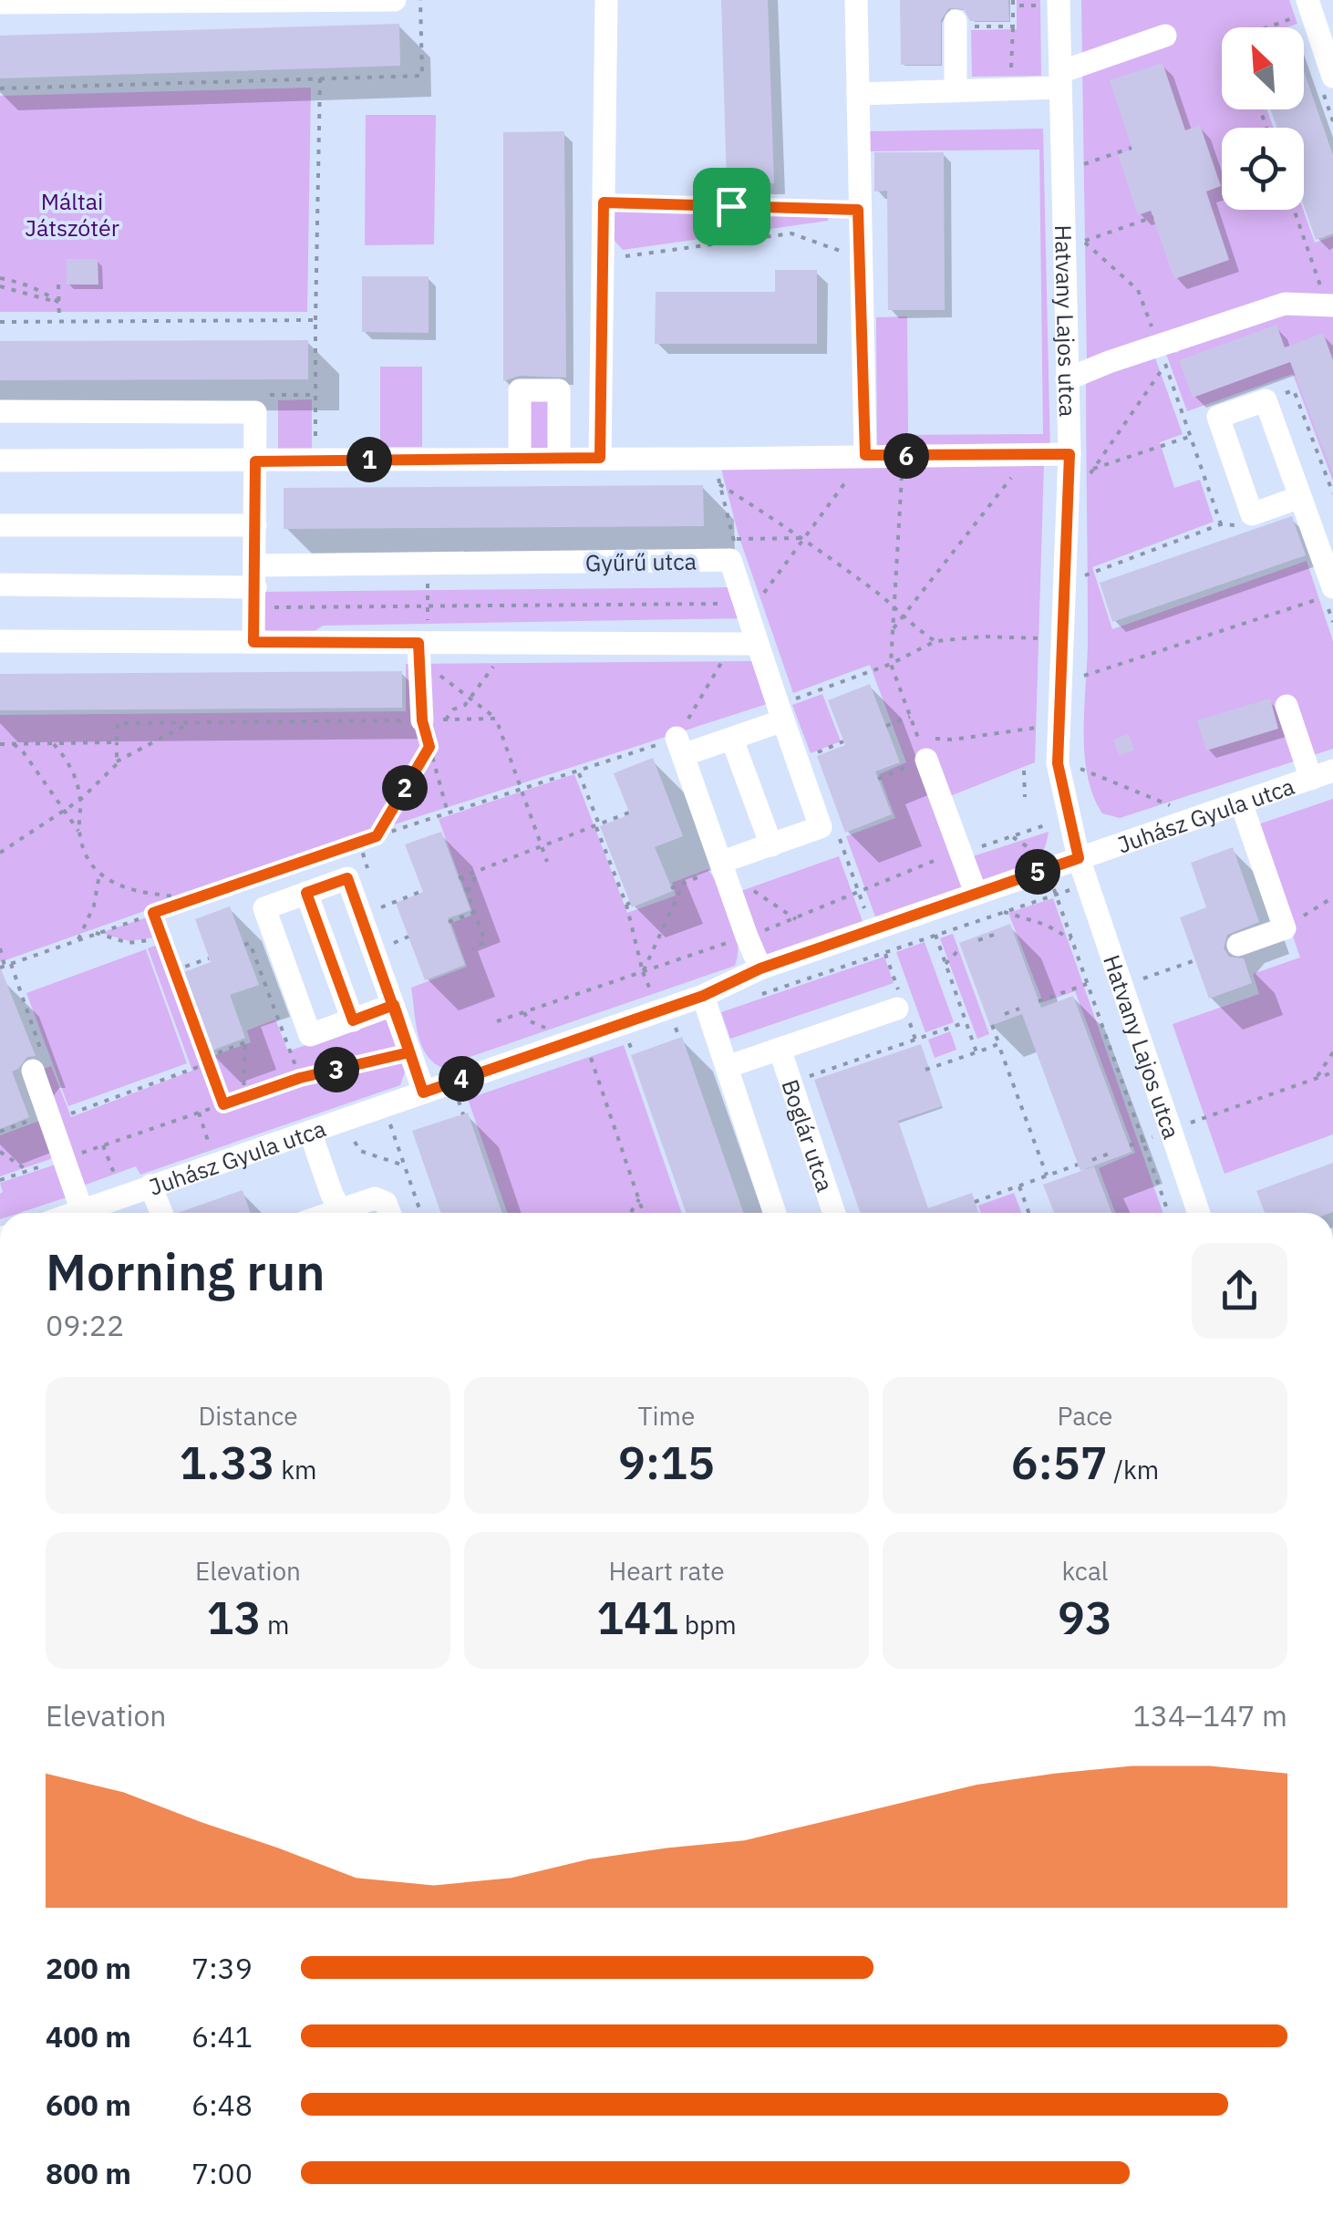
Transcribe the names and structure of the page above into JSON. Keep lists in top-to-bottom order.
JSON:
{
  "streets": {
    "street": [
      "Hatvany Lajos utca",
      "Gyűrű utca",
      "Juhász Gyula utca",
      "Boglár utca"
    ]
  },
  "crossings": [
    ["Hatvany Lajos utca", "Juhász Gyula utca"]
  ],
  "parks": ["Máltai Játszótér"],
  "north": "top left",
  "page": {
    "pins": [
      "6",
      "1",
      "2",
      "5",
      "3",
      "4"
    ],
    "heading": ["Morning run", "09:22"],
    "stats": [
      ["Distance", "1.33 km"],
      ["Time", "9:15"],
      ["Pace", "6:57 /km"],
      ["Elevation", "13 m"],
      ["Heart rate", "141 bpm"],
      ["kcal", "93"]
    ],
    "chart": ["Elevation", "134–147 m"],
    "list": [
      {
        "name": "200 m",
        "note": "7:39"
      },
      {
        "name": "400 m",
        "note": "6:41"
      },
      {
        "name": "600 m",
        "note": "6:48"
      },
      {
        "name": "800 m",
        "note": "7:00"
      }
    ]
  }
}
